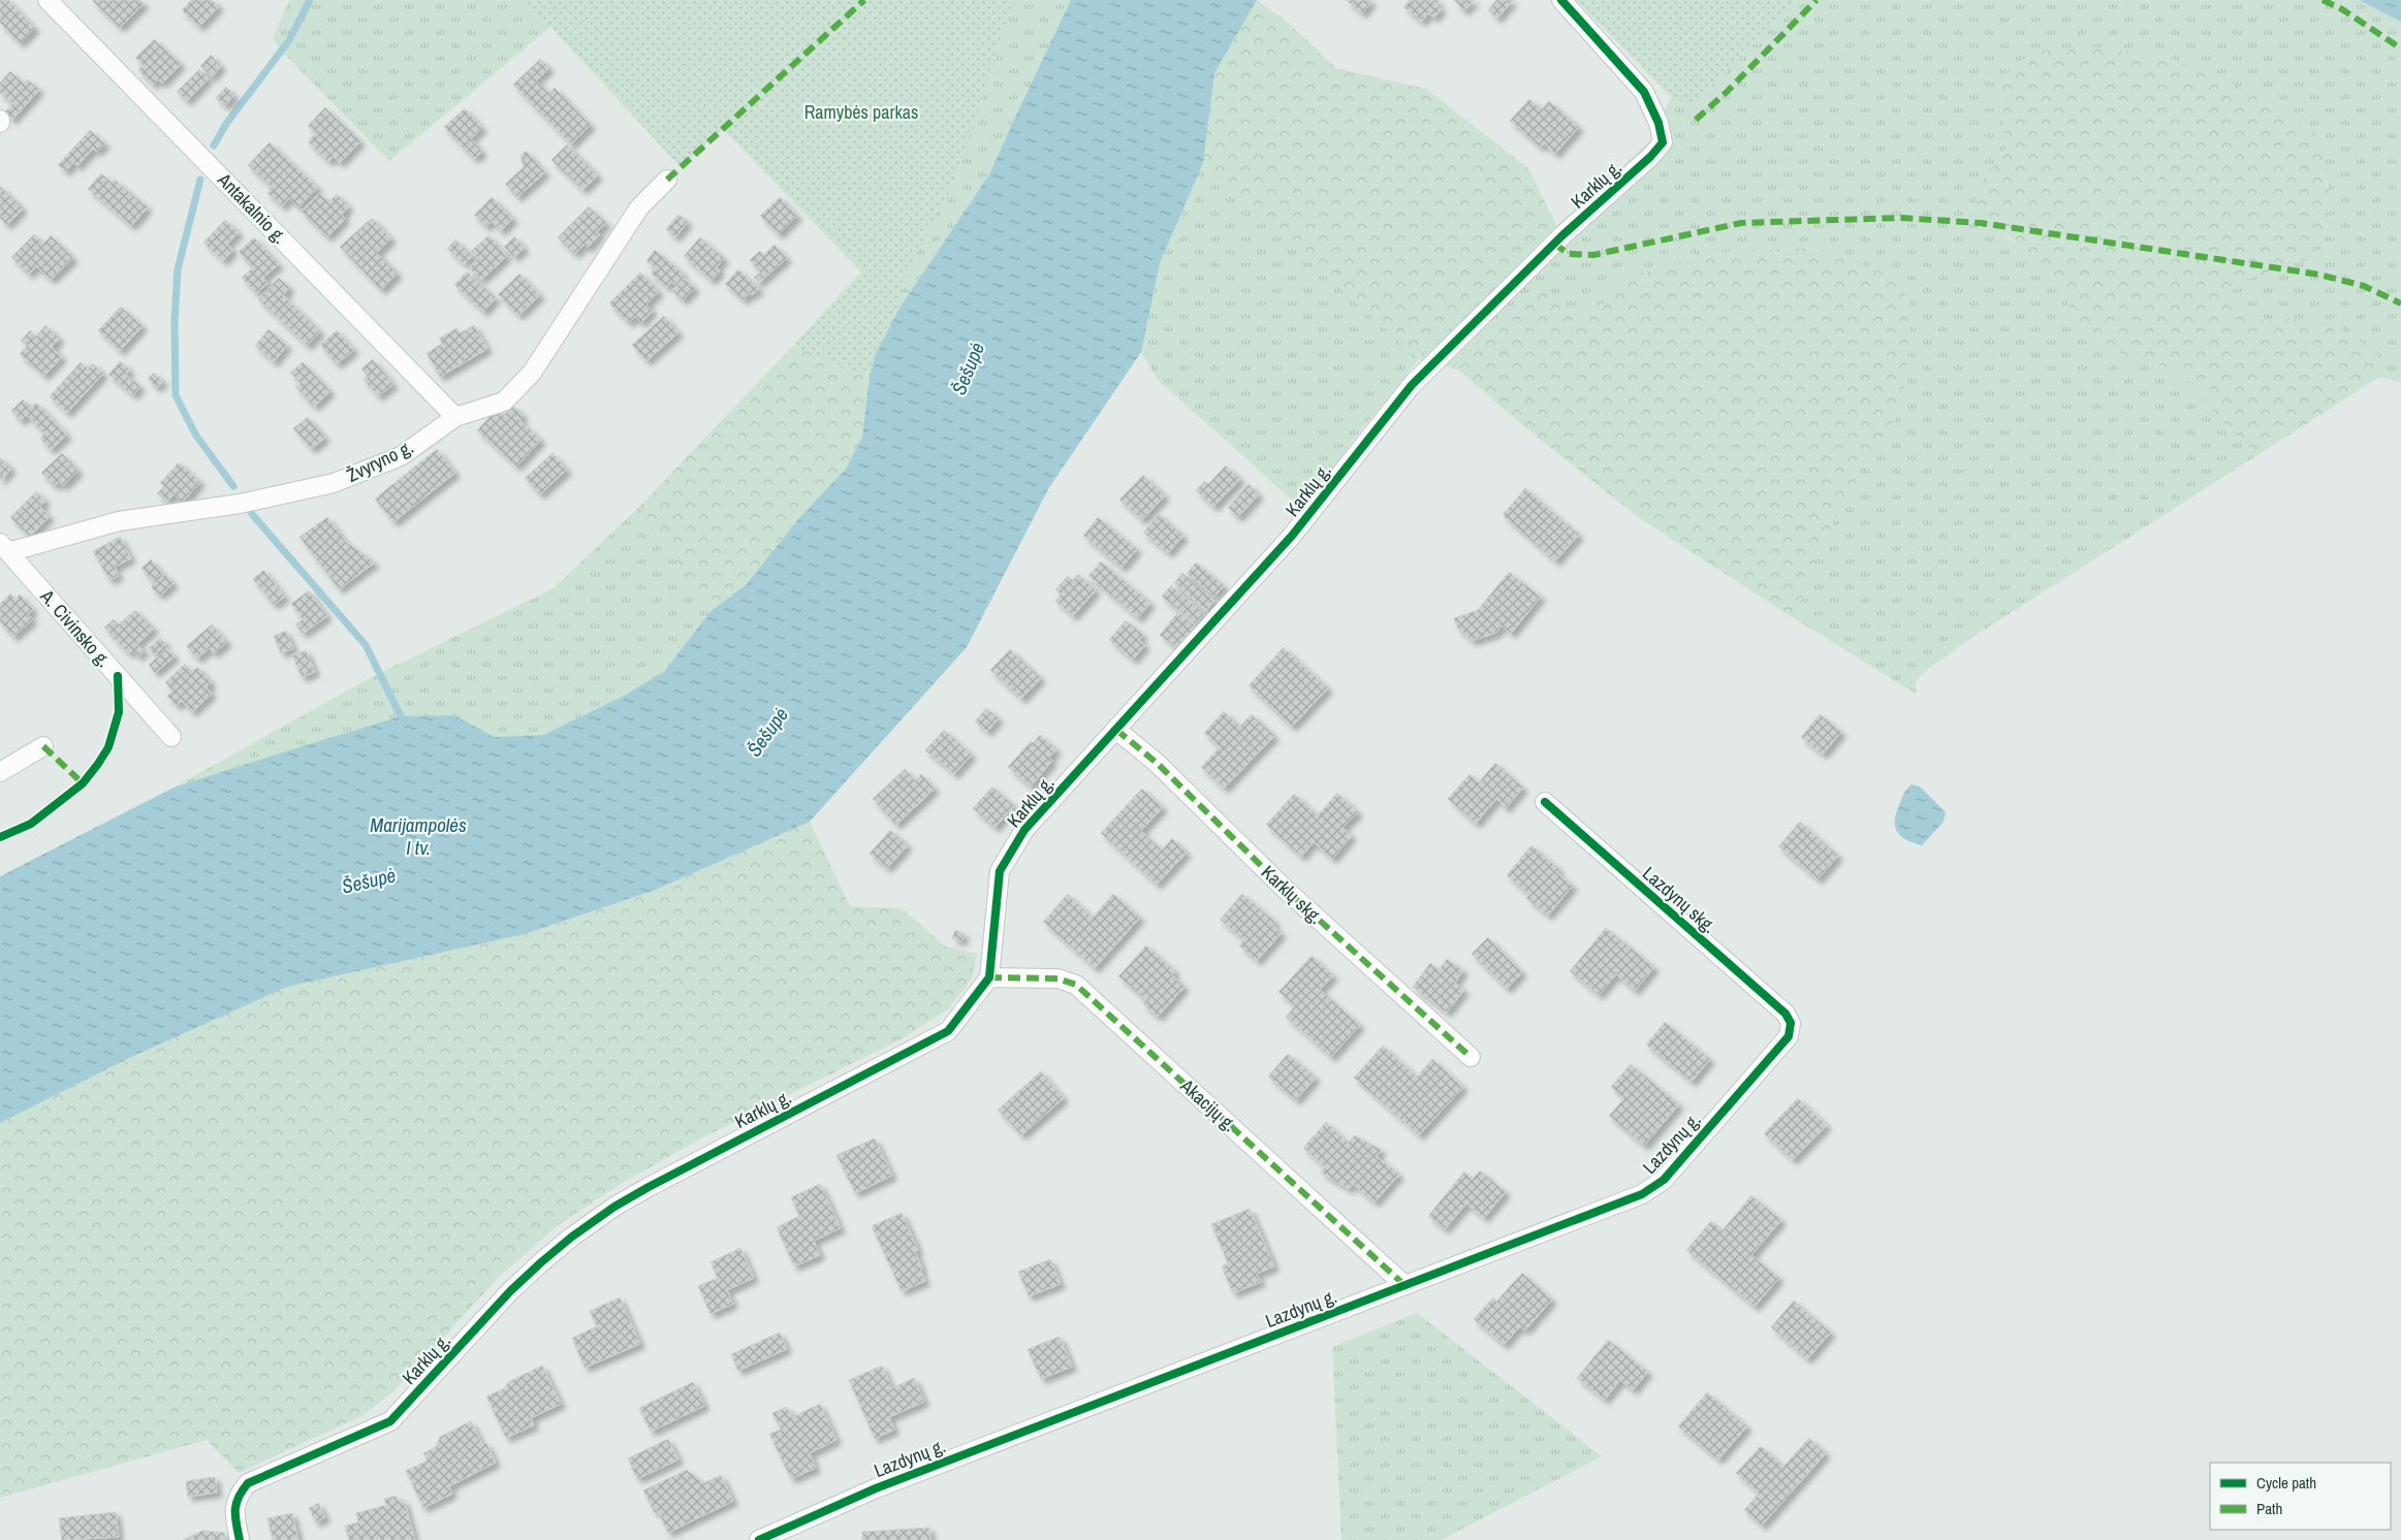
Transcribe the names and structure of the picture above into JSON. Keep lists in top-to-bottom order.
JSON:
{
  "streets": {
    "street": [
      "Karklų g.",
      "Antakalnio g.",
      "Žvyryno g.",
      "A. Civinsko g.",
      "Karklų skg.",
      "Lazdynų skg.",
      "Akacijų g.",
      "Lazdynų g."
    ]
  },
  "crossings": [
    ["Karklų g.", "Karklų skg."],
    ["Karklų g.", "Akacijų g."],
    ["Antakalnio g.", "Žvyryno g."],
    ["Žvyryno g.", "A. Civinsko g."],
    ["Lazdynų skg.", "Lazdynų g."],
    ["Akacijų g.", "Lazdynų g."]
  ],
  "water": ["Šešupė", "Marijampolės I tv."],
  "parks": ["Ramybės parkas"],
  "legend": ["Cycle path", "Path"]
}
